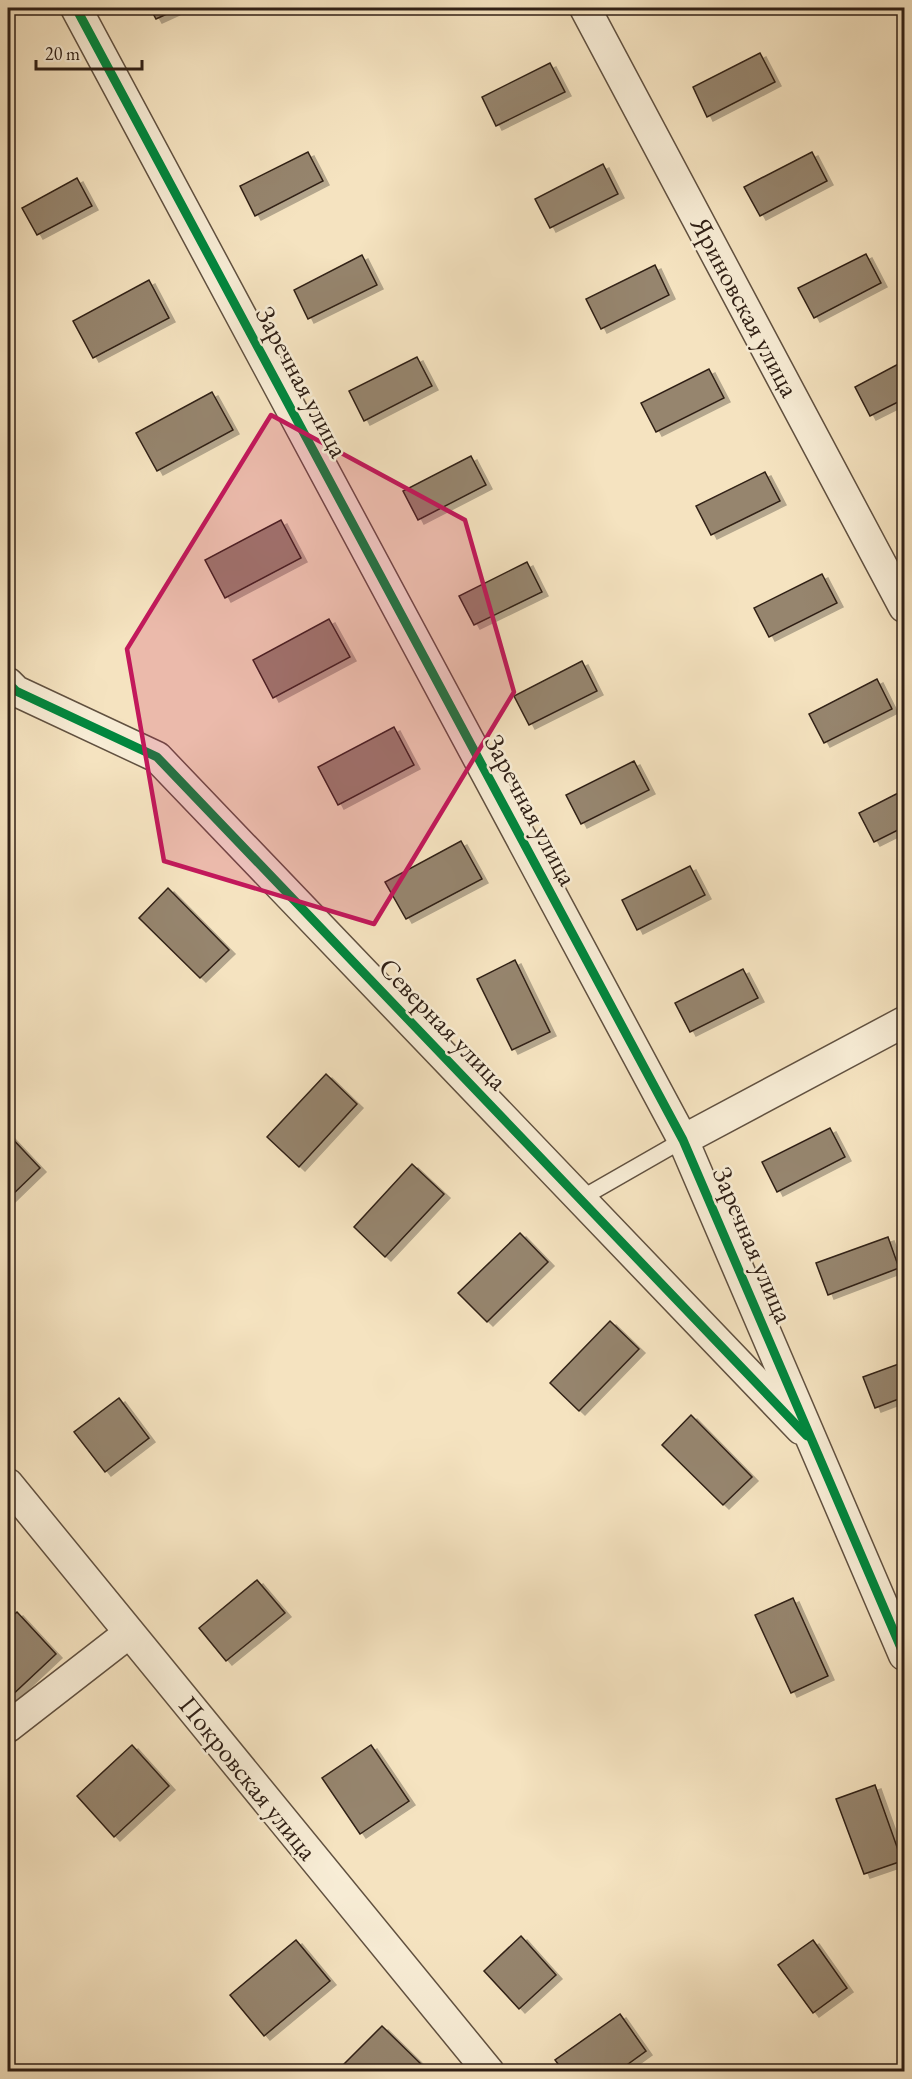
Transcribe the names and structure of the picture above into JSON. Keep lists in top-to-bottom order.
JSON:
{
  "streets": {
    "street": [
      "Яриновская улица",
      "Заречная улица",
      "Северная улица",
      "Покровская улица"
    ]
  },
  "crossings": [
    ["Заречная улица", "Северная улица"]
  ],
  "scale_bar": "20 m"
}
